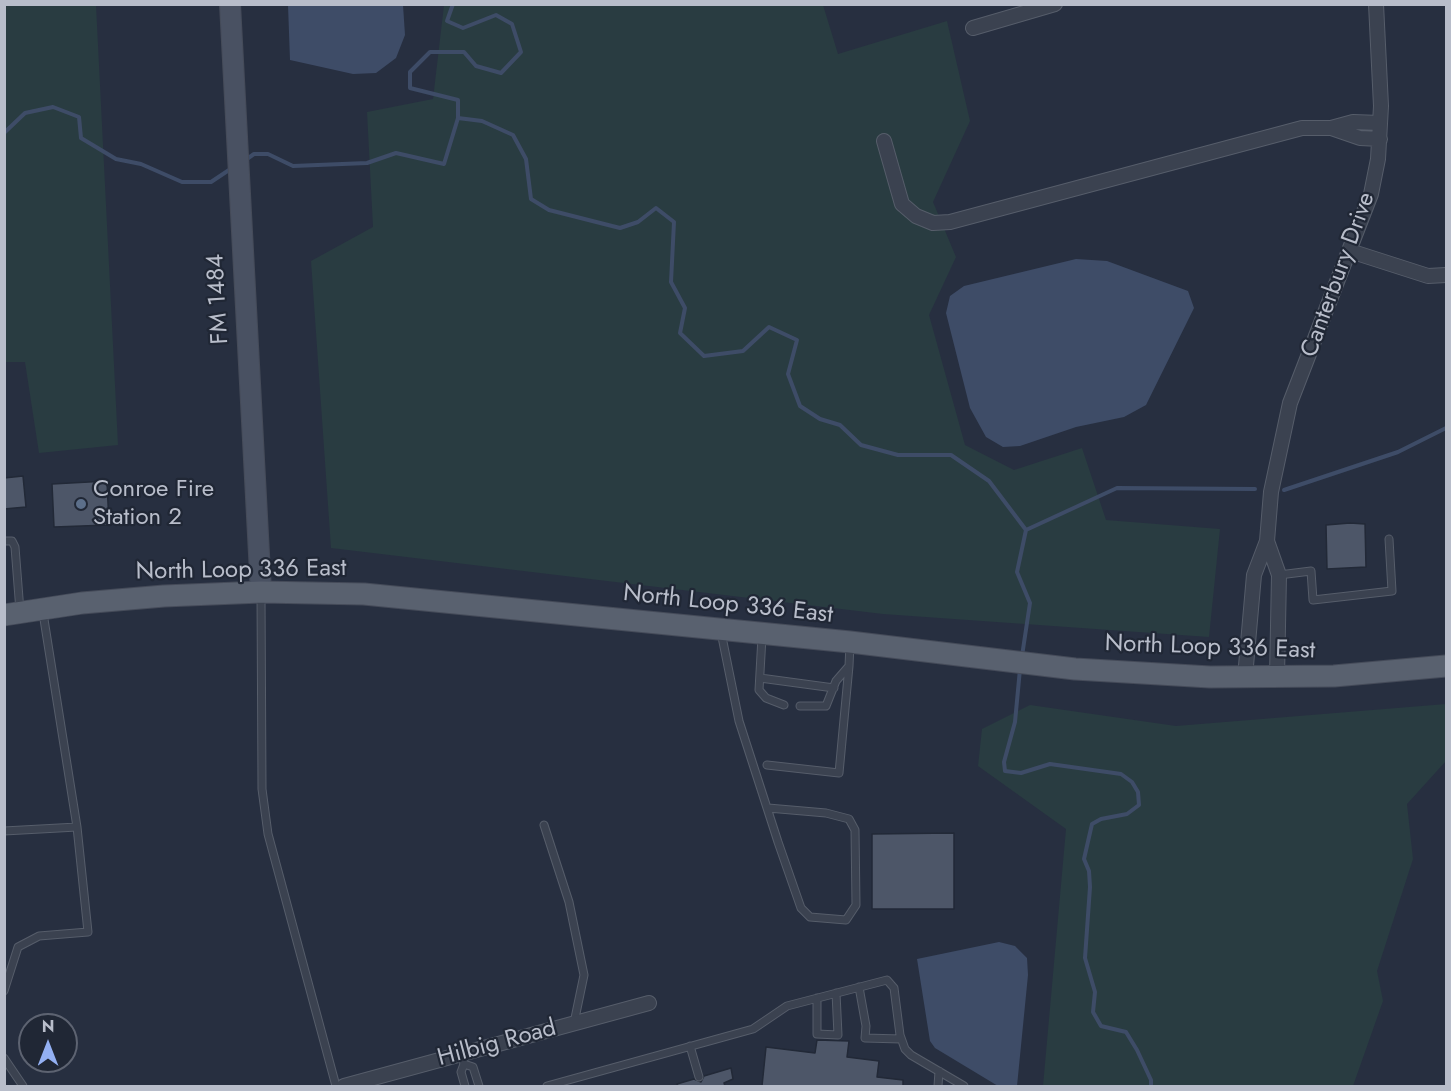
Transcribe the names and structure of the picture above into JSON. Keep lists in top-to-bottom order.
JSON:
{
  "streets": {
    "main road": ["FM 1484", "North Loop 336 East"],
    "street": ["Canterbury Drive", "Hilbig Road"]
  },
  "crossings": [
    ["Canterbury Drive", "North Loop 336 East"],
    ["FM 1484", "North Loop 336 East"]
  ],
  "places": ["Conroe Fire Station 2"],
  "north": "top"
}
